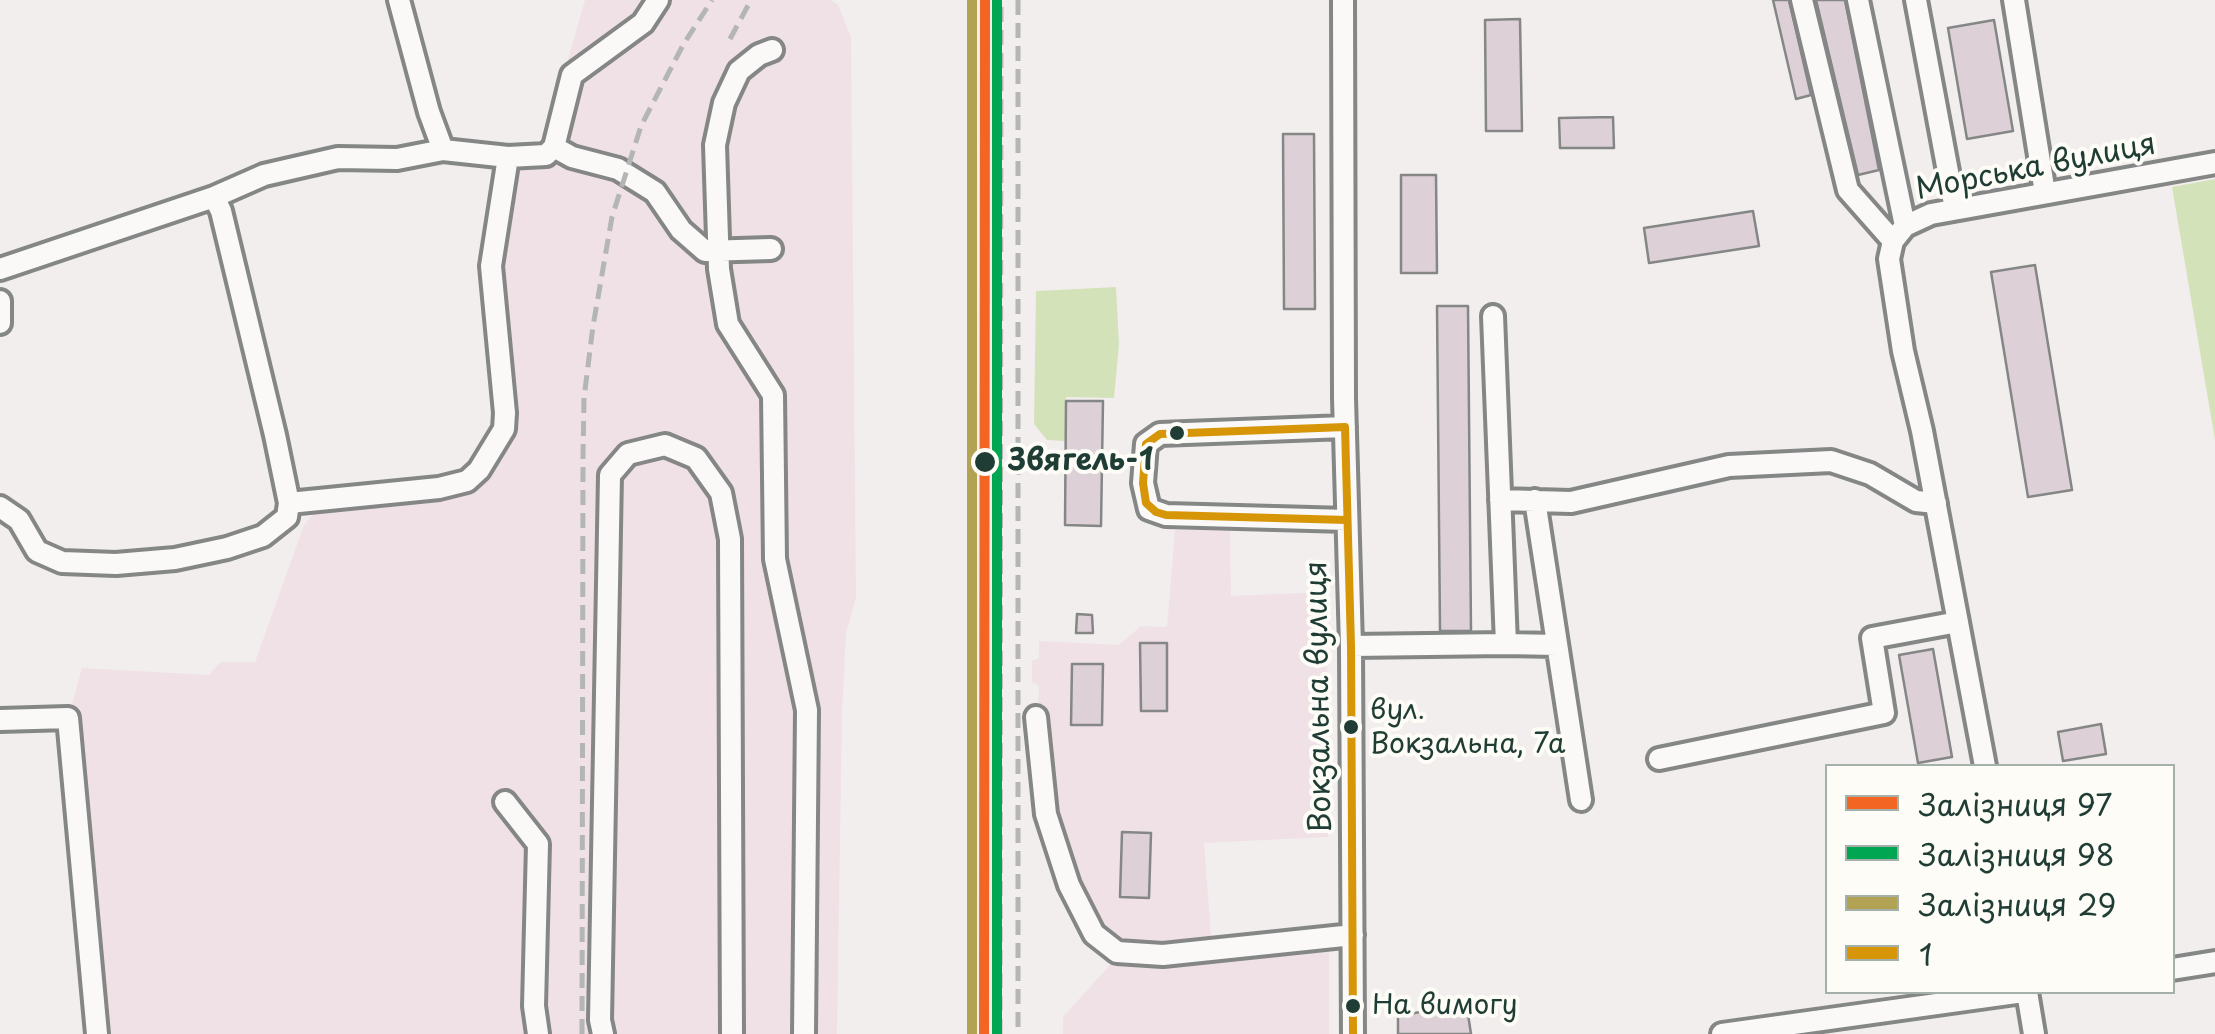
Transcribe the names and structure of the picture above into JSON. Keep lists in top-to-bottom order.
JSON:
{
  "streets": {
    "street": ["Морська вулиця", "Вокзальна вулиця"]
  },
  "places": ["Звягель-1", "вул. Вокзальна, 7а", "На вимогу"],
  "lines": [
    "rail line 97",
    "rail line 98",
    "rail line 29",
    "transit line 1"
  ],
  "legend": [
    "Залізниця 97",
    "Залізниця 98",
    "Залізниця 29",
    "1"
  ]
}
